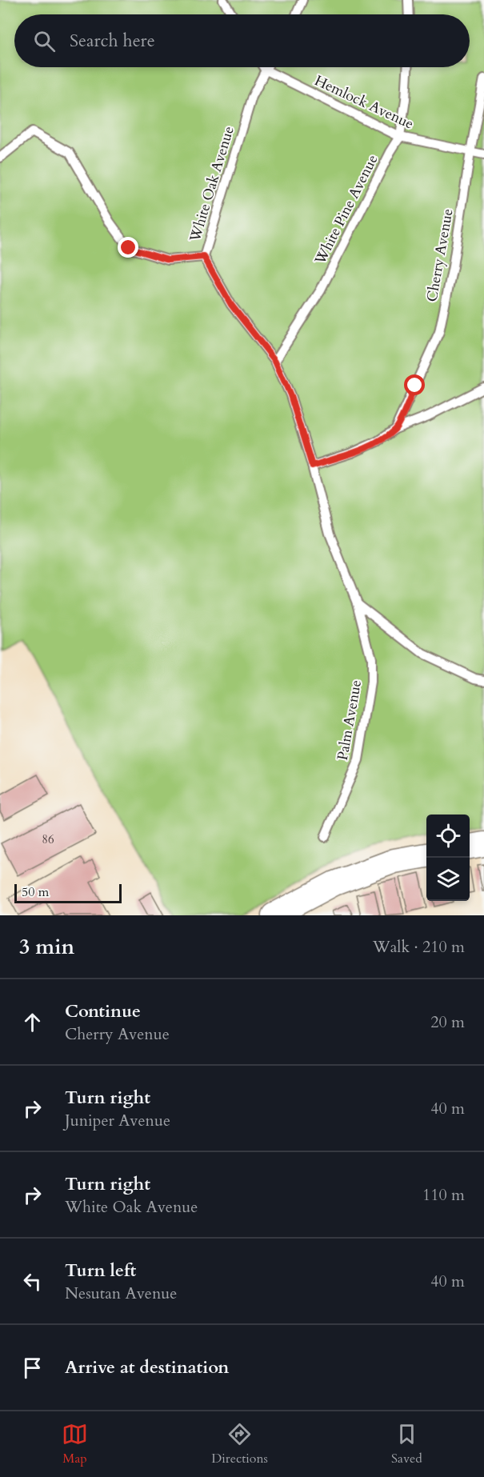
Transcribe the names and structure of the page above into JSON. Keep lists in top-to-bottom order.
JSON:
{
  "streets": {
    "lane": [
      "Hemlock Avenue",
      "White Oak Avenue",
      "White Pine Avenue",
      "Cherry Avenue",
      "Palm Avenue"
    ]
  },
  "crossings": [
    ["Hemlock Avenue", "White Oak Avenue"],
    ["Hemlock Avenue", "White Pine Avenue"],
    ["Hemlock Avenue", "Cherry Avenue"],
    ["White Oak Avenue", "White Pine Avenue"],
    ["White Oak Avenue", "Palm Avenue"]
  ],
  "house_numbers": ["86"],
  "scale_bar": "50 m",
  "page": {
    "search": "Search here",
    "scale": "50 m",
    "heading": ["3 min", "Walk · 210 m"],
    "list": [
      ["Continue", "Cherry Avenue", "20 m"],
      ["Turn right", "Juniper Avenue", "40 m"],
      ["Turn right", "White Oak Avenue", "110 m"],
      ["Turn left", "Nesutan Avenue", "40 m"],
      "Arrive at destination"
    ],
    "nav": ["Map", "Directions", "Saved"]
  }
}
